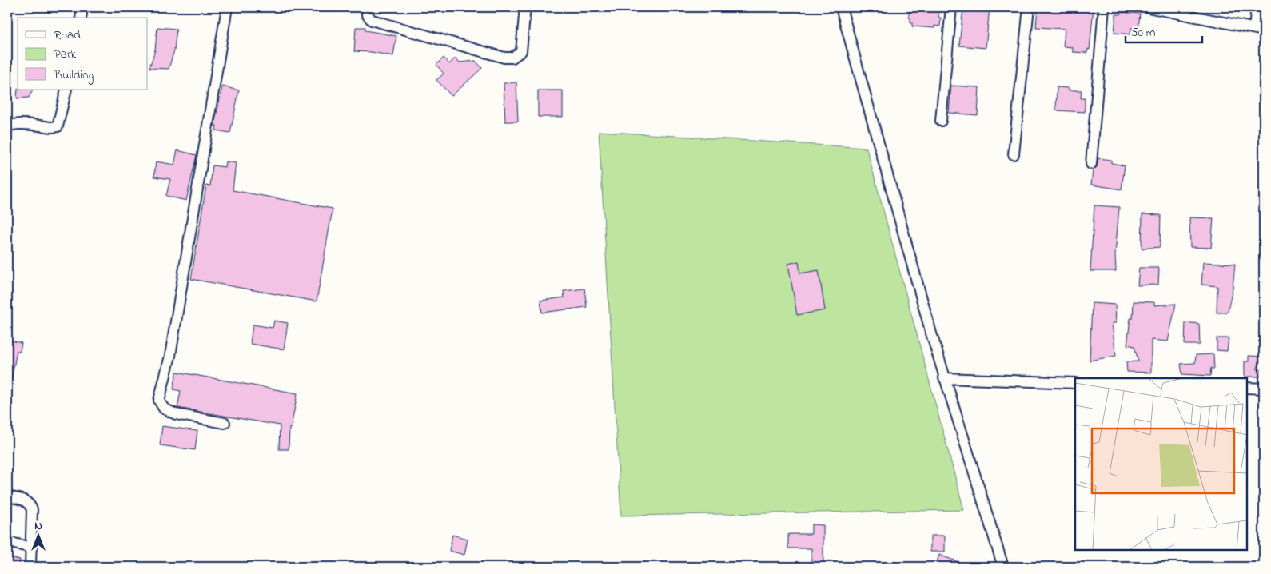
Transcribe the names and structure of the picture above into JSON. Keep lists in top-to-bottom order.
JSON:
{
  "legend": ["Road", "Park", "Building"],
  "scale_bar": "50 m",
  "north": "top"
}
